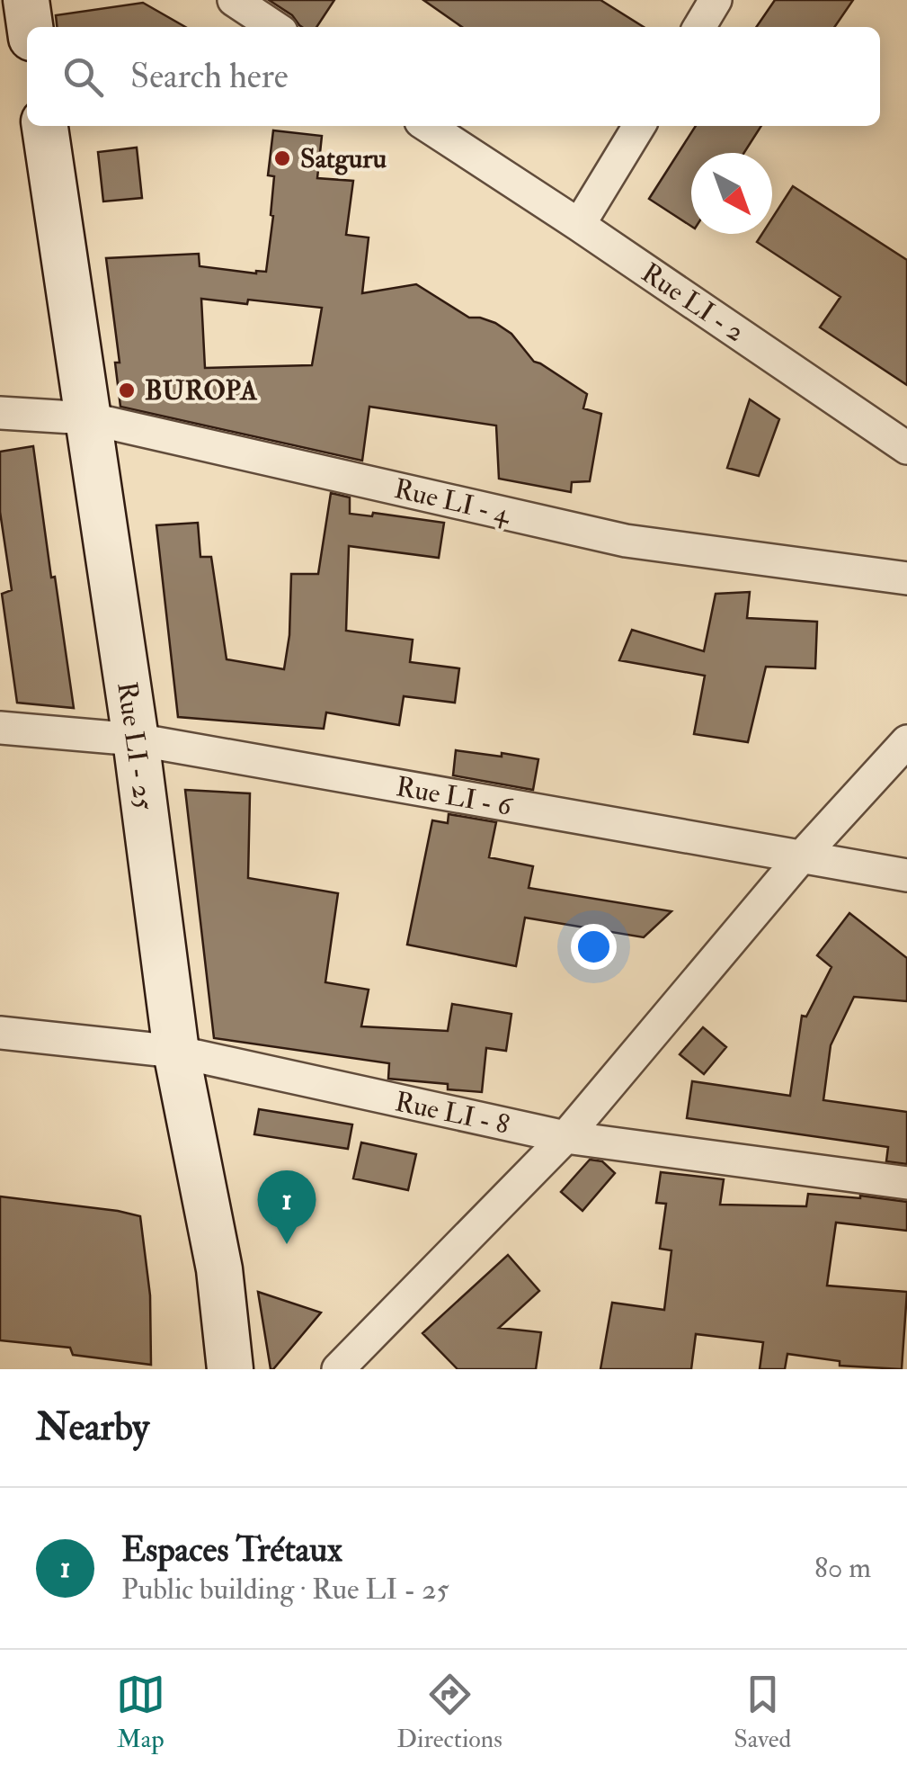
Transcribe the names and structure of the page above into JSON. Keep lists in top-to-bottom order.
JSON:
{
  "streets": {
    "street": [
      "Rue LI - 2",
      "Rue LI - 4",
      "Rue LI - 25",
      "Rue LI - 6",
      "Rue LI - 8"
    ]
  },
  "crossings": [
    ["Rue LI - 4", "Rue LI - 25"],
    ["Rue LI - 25", "Rue LI - 6"],
    ["Rue LI - 25", "Rue LI - 8"]
  ],
  "places": ["Satguru", "BUROPA"],
  "north": "bottom right",
  "page": {
    "search": "Search here",
    "pins": "1",
    "heading": "Nearby",
    "list": [
      {
        "mark": "1",
        "name": "Espaces Trétaux",
        "note": "Public building · Rue LI - 25",
        "value": "80 m"
      }
    ],
    "nav": ["Map", "Directions", "Saved"]
  }
}
